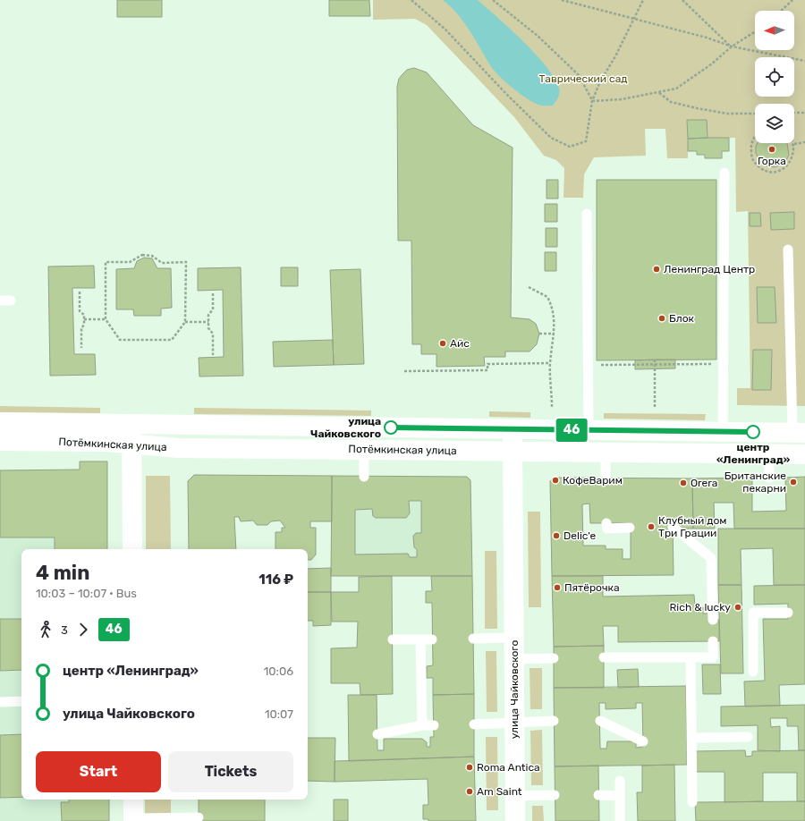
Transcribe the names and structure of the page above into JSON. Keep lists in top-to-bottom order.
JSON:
{
  "streets": {
    "street": ["Потёмкинская улица", "улица Чайковского"]
  },
  "crossings": [
    ["Потёмкинская улица", "улица Чайковского"]
  ],
  "parks": ["Таврический сад"],
  "places": [
    "Горка",
    "Ленинград Центр",
    "Блок",
    "Айс",
    "улица Чайковского",
    "центр «Ленинград»",
    "КофеВарим",
    "Британские пекарни",
    "Orera",
    "Клубный дом Три Грации",
    "Delic'e",
    "Пятёрочка",
    "Rich & lucky",
    "Roma Antica",
    "Am Saint"
  ],
  "lines": ["bus line 46"],
  "north": "left",
  "page": {
    "on_map": "46",
    "heading": ["4 min", "10:03 – 10:07 · Bus", "116 ₽"],
    "legs": ["3", "46"],
    "list": [
      {
        "name": "центр «Ленинград»",
        "value": "10:06"
      },
      {
        "name": "улица Чайковского",
        "value": "10:07"
      }
    ],
    "buttons": ["Start", "Tickets"]
  }
}
